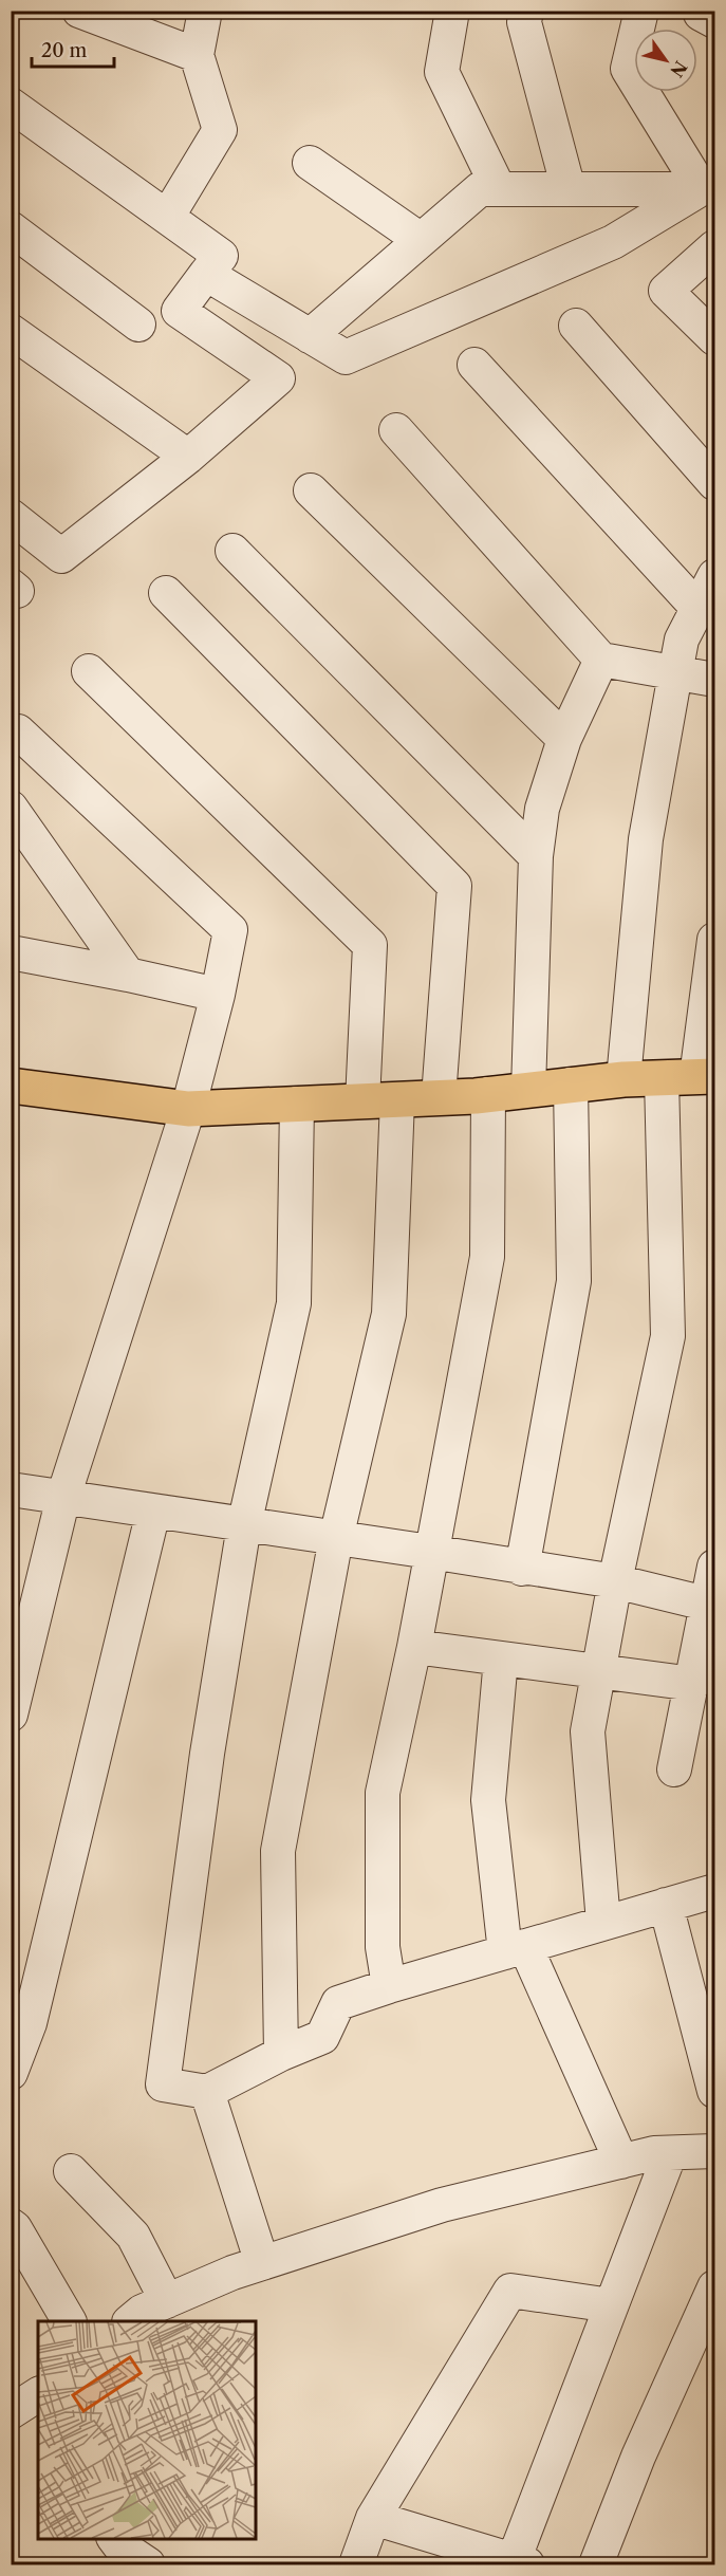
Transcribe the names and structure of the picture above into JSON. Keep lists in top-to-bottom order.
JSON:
{
  "scale_bar": "20 m",
  "north": "bottom right"
}
